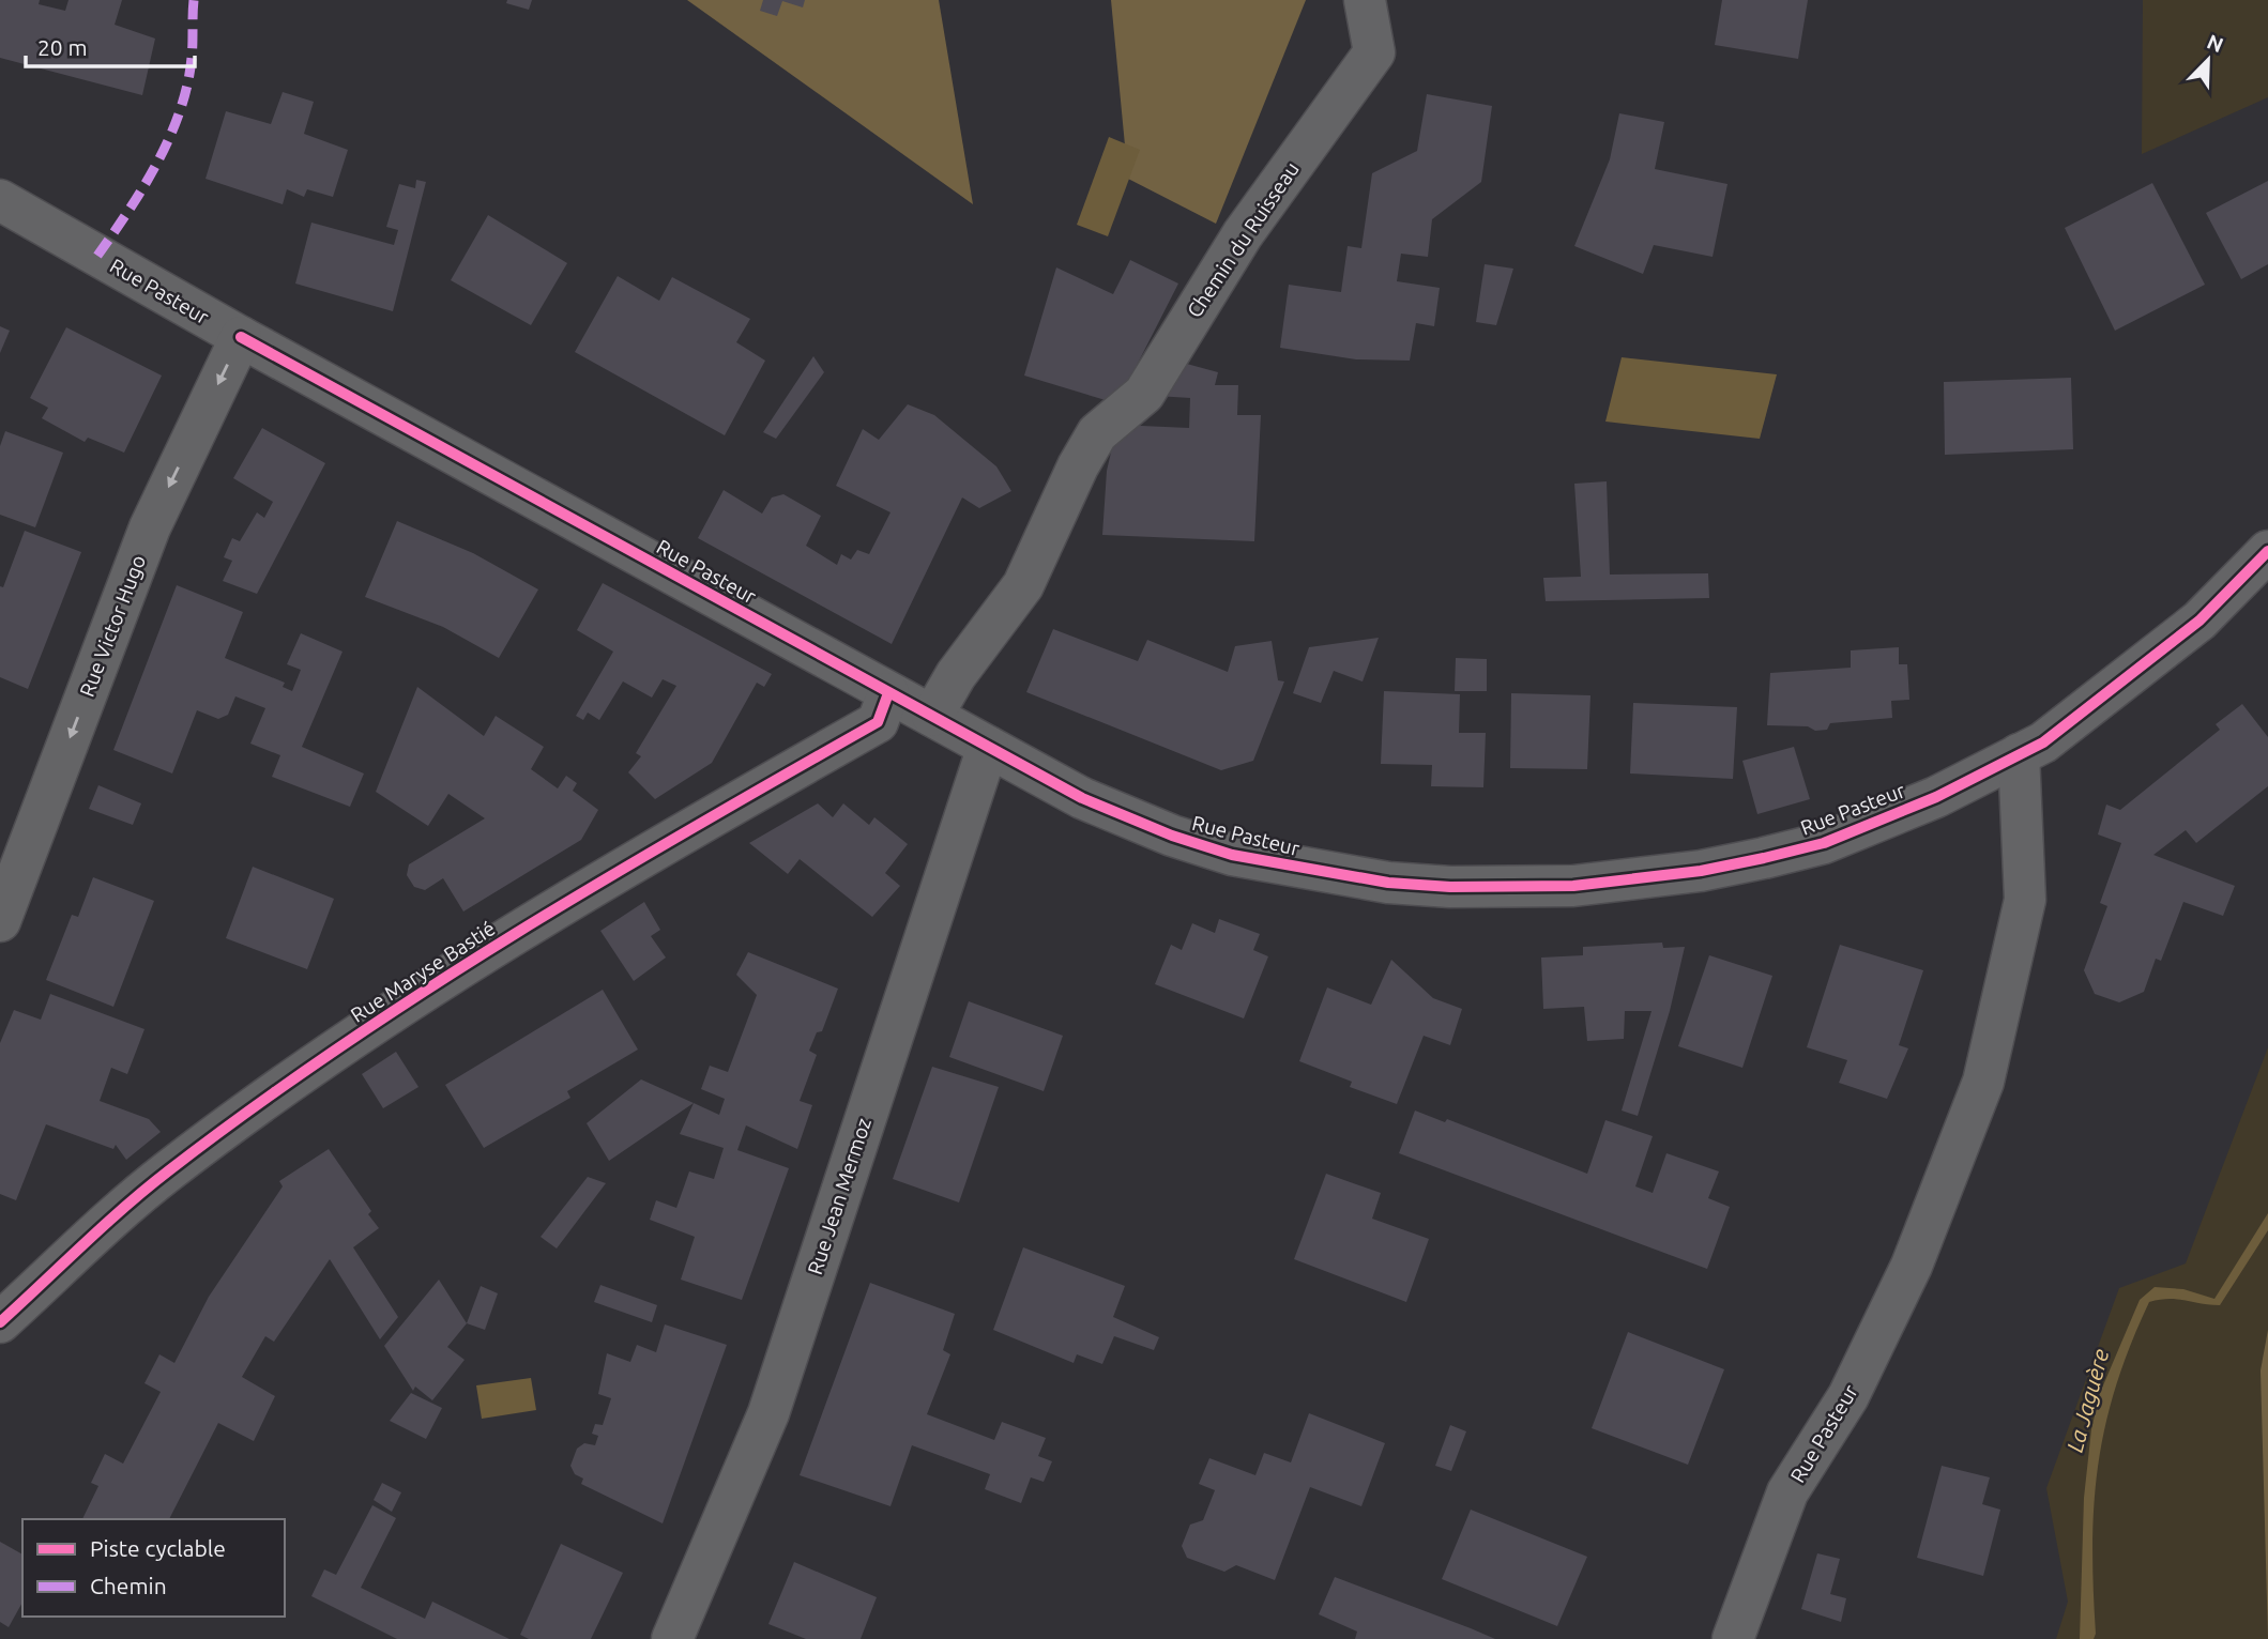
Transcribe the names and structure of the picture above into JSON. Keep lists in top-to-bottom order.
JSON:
{
  "streets": {
    "street": [
      "Chemin du Ruisseau",
      "Rue Pasteur",
      "Rue Victor Hugo",
      "Rue Maryse Bastié",
      "Rue Jean Mermoz"
    ]
  },
  "crossings": [
    ["Chemin du Ruisseau", "Rue Pasteur"],
    ["Rue Pasteur", "Rue Victor Hugo"],
    ["Rue Pasteur", "Rue Maryse Bastié"],
    ["Rue Pasteur", "Rue Jean Mermoz"]
  ],
  "one_way": ["Rue Victor Hugo"],
  "water": ["La Jaguère"],
  "legend": ["Piste cyclable", "Chemin"],
  "scale_bar": "20 m",
  "north": "top right"
}
